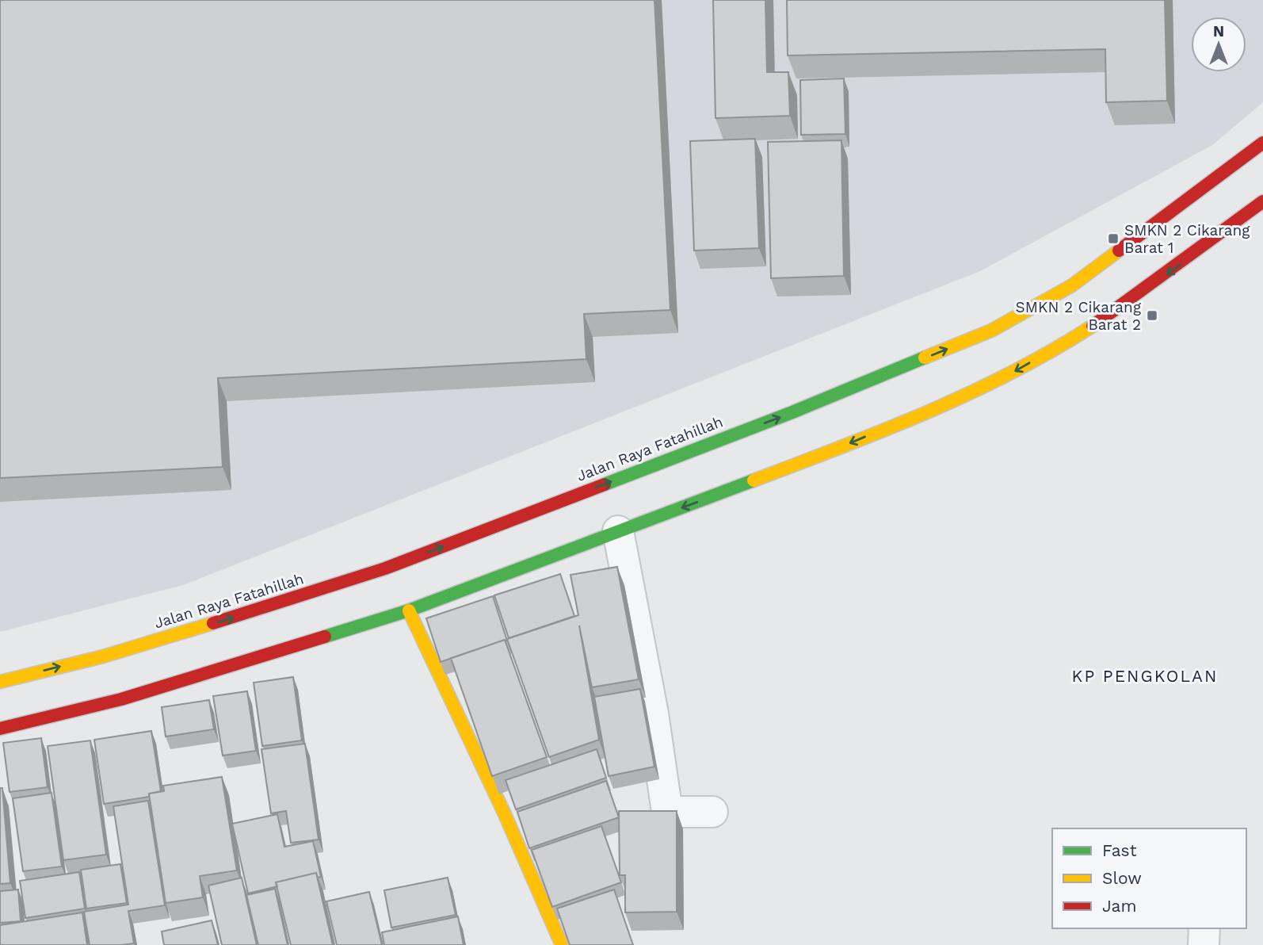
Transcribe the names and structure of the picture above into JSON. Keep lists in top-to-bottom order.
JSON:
{
  "streets": {
    "main road": ["Jalan Raya Fatahillah"]
  },
  "districts": ["KP PENGKOLAN"],
  "places": {
    "transit": ["SMKN 2 Cikarang Barat 1", "SMKN 2 Cikarang Barat 2"]
  },
  "legend": ["Fast", "Slow", "Jam"],
  "north": "top"
}
